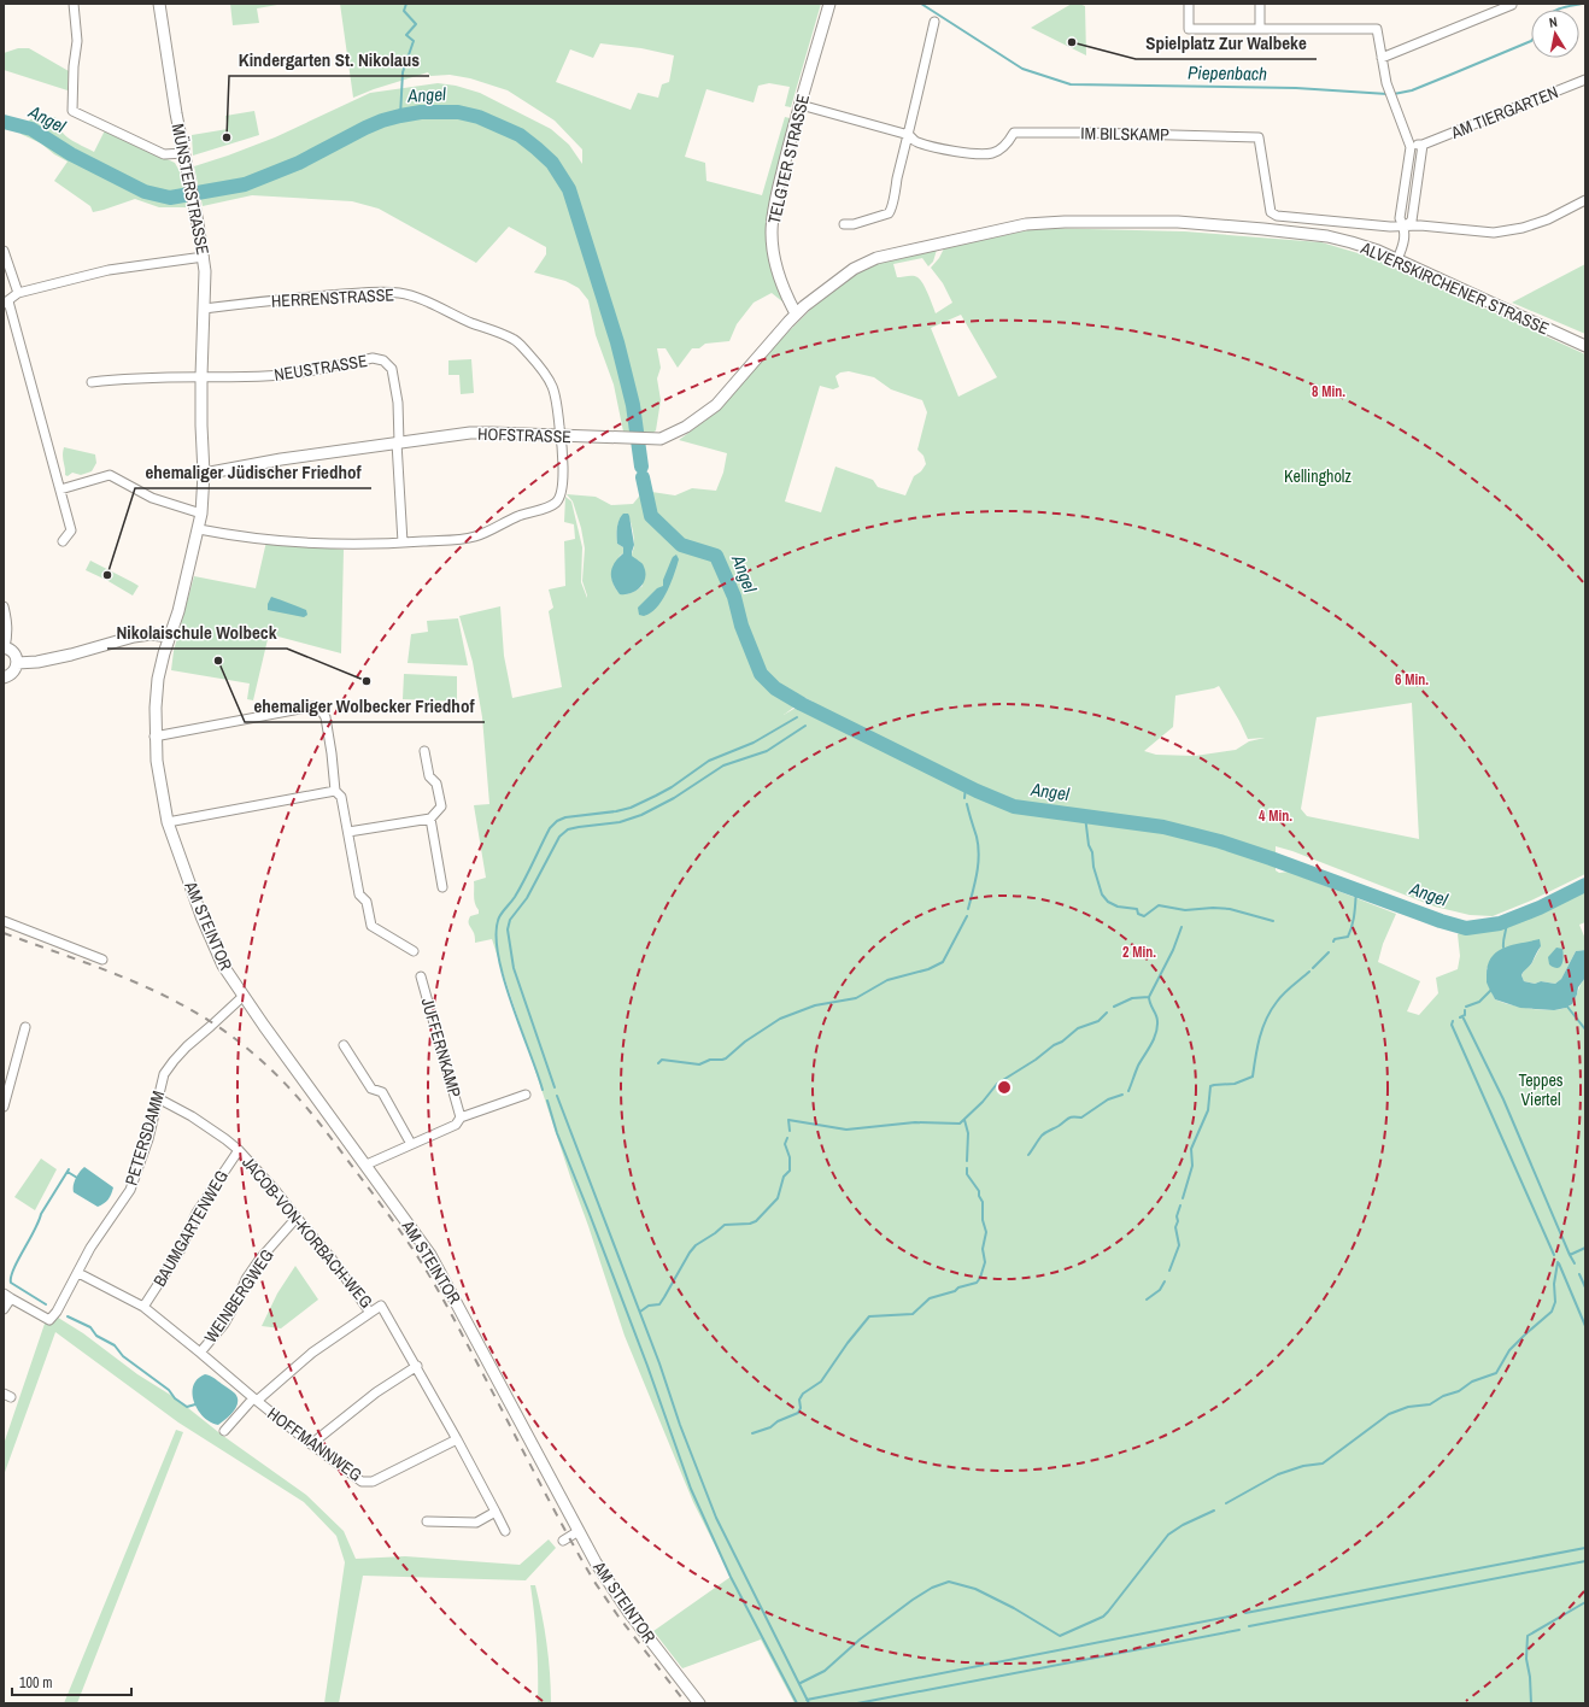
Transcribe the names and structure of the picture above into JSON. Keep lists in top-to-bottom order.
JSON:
{
  "streets": {
    "street": [
      "AM TIERGARTEN",
      "IM BILSKAMP",
      "TELGTER STRASSE",
      "MÜNSTERSTRASSE",
      "ALVERSKIRCHENER STRASSE",
      "HERRENSTRASSE",
      "NEUSTRASSE",
      "HOFSTRASSE",
      "AM STEINTOR",
      "JUFFERNKAMP",
      "PETERSDAMM",
      "BAUMGARTENWEG",
      "JACOB-VON-KORBACH-WEG",
      "WEINBERGWEG",
      "HOFFMANNWEG"
    ]
  },
  "crossings": [
    ["IM BILSKAMP", "TELGTER STRASSE"],
    ["TELGTER STRASSE", "ALVERSKIRCHENER STRASSE"],
    ["TELGTER STRASSE", "HOFSTRASSE"],
    ["MÜNSTERSTRASSE", "HERRENSTRASSE"],
    ["MÜNSTERSTRASSE", "NEUSTRASSE"],
    ["MÜNSTERSTRASSE", "HOFSTRASSE"],
    ["MÜNSTERSTRASSE", "AM STEINTOR"],
    ["ALVERSKIRCHENER STRASSE", "HOFSTRASSE"],
    ["HERRENSTRASSE", "HOFSTRASSE"],
    ["HERRENSTRASSE", "AM STEINTOR"],
    ["NEUSTRASSE", "HOFSTRASSE"],
    ["HOFSTRASSE", "AM STEINTOR"],
    ["AM STEINTOR", "JUFFERNKAMP"],
    ["AM STEINTOR", "PETERSDAMM"],
    ["PETERSDAMM", "JACOB-VON-KORBACH-WEG"],
    ["PETERSDAMM", "HOFFMANNWEG"],
    ["BAUMGARTENWEG", "JACOB-VON-KORBACH-WEG"],
    ["BAUMGARTENWEG", "HOFFMANNWEG"],
    ["JACOB-VON-KORBACH-WEG", "WEINBERGWEG"],
    ["JACOB-VON-KORBACH-WEG", "HOFFMANNWEG"],
    ["WEINBERGWEG", "HOFFMANNWEG"]
  ],
  "water": ["Piepenbach", "Angel"],
  "parks": ["Kellingholz", "Teppes Viertel"],
  "places": [
    "Spielplatz Zur Walbeke",
    "Kindergarten St. Nikolaus",
    "ehemaliger Jüdischer Friedhof",
    "ehemaliger Wolbecker Friedhof",
    "Nikolaischule Wolbeck"
  ],
  "scale_bar": "100 m",
  "north": "top",
  "rings": [
    "8 Min.",
    "6 Min.",
    "4 Min.",
    "2 Min."
  ]
}
